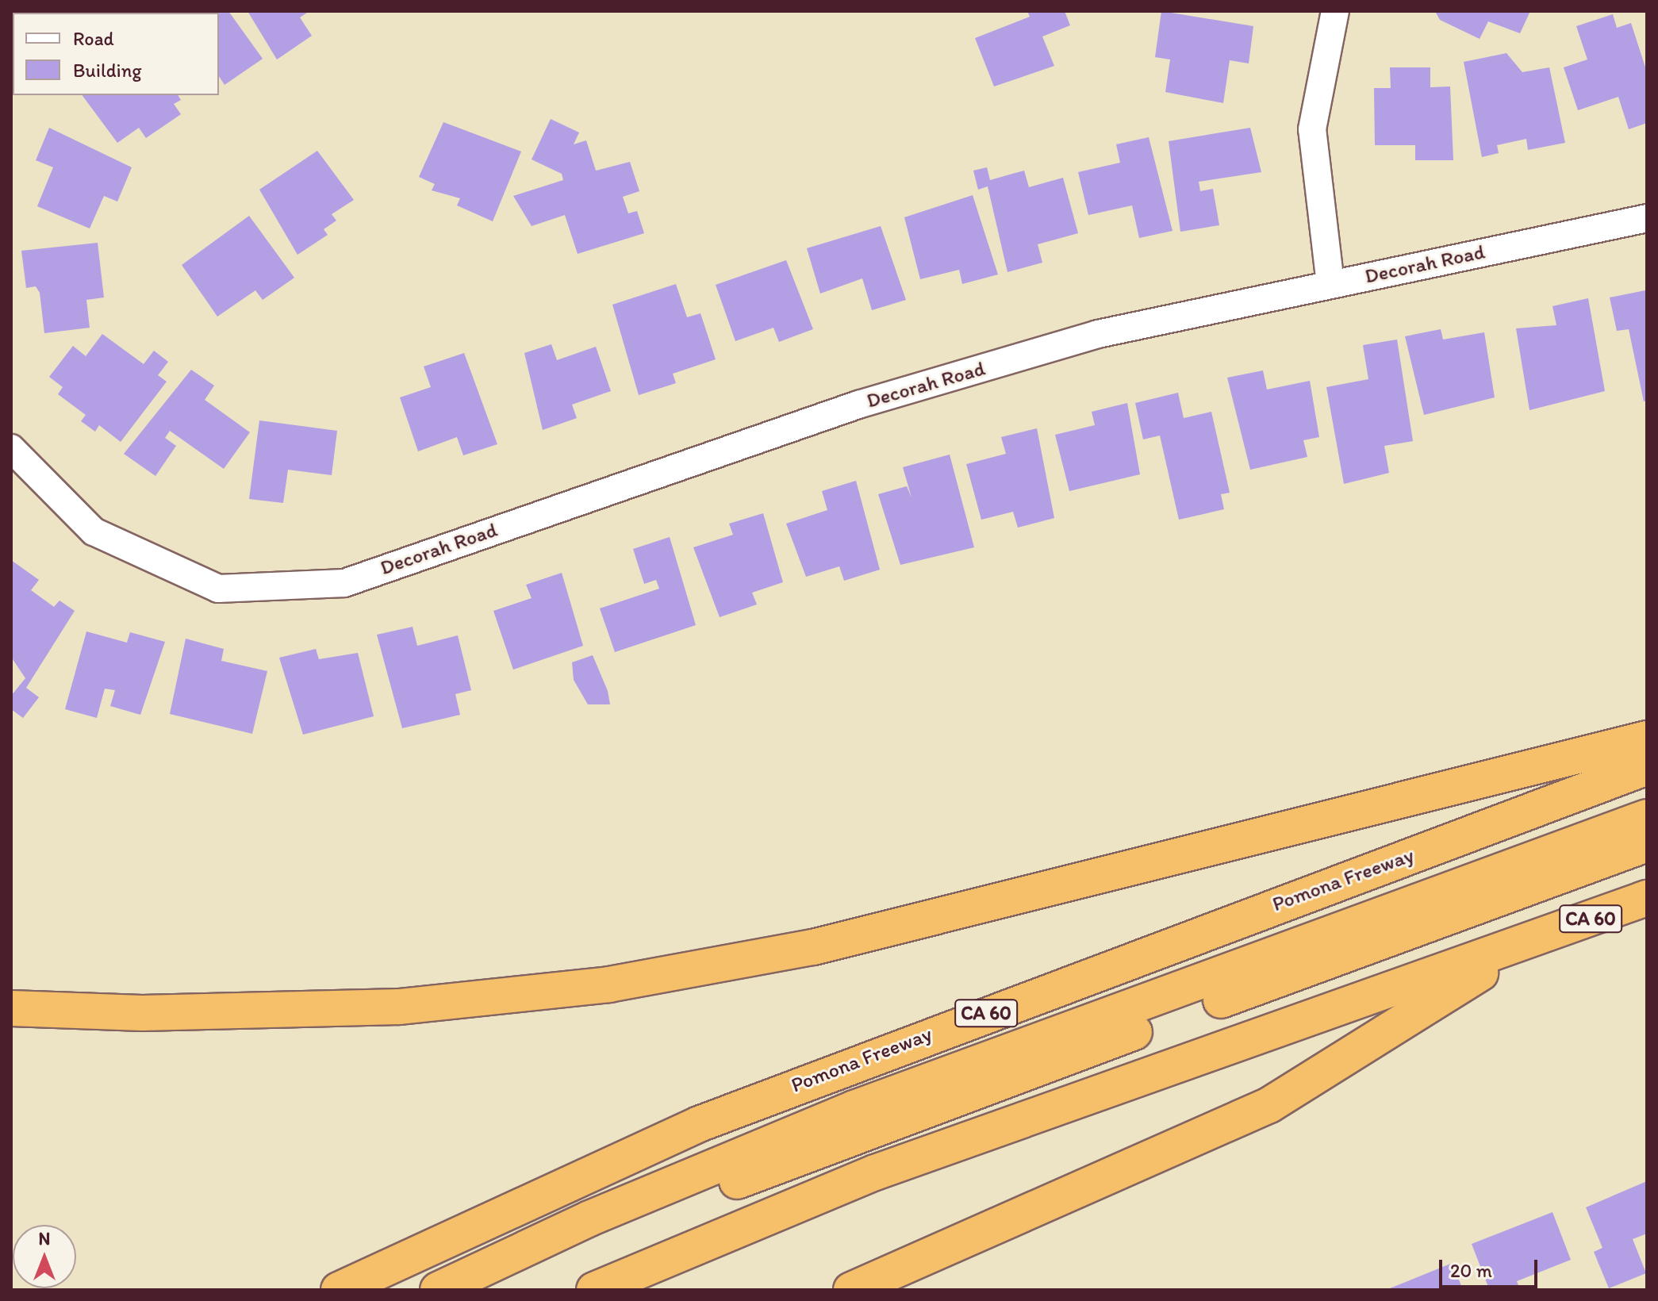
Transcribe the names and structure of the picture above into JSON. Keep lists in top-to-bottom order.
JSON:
{
  "streets": {
    "highway": ["Pomona Freeway", "CA 60"],
    "street": ["Decorah Road"]
  },
  "legend": ["Road", "Building"],
  "scale_bar": "20 m",
  "north": "top"
}
